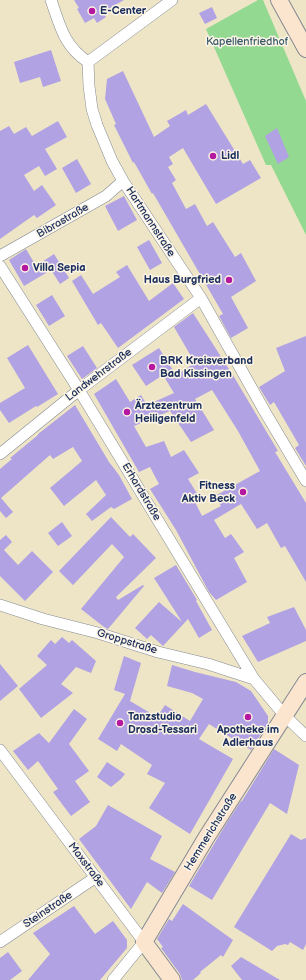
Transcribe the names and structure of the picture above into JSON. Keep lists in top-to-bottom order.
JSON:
{
  "streets": {
    "street": [
      "Bibrastraße",
      "Hartmannstraße",
      "Landwehrstraße",
      "Erhardstraße",
      "Groppstraße",
      "Hemmerichstraße",
      "Maxstraße",
      "Steinstraße"
    ]
  },
  "crossings": [
    ["Bibrastraße", "Hartmannstraße"],
    ["Hartmannstraße", "Landwehrstraße"],
    ["Landwehrstraße", "Erhardstraße"],
    ["Erhardstraße", "Groppstraße"],
    ["Erhardstraße", "Hemmerichstraße"],
    ["Hemmerichstraße", "Maxstraße"],
    ["Maxstraße", "Steinstraße"]
  ],
  "parks": ["Kapellenfriedhof"],
  "places": [
    "E-Center",
    "Lidl",
    "Villa Sepia",
    "Haus Burgfried",
    "BRK Kreisverband Bad Kissingen",
    "Ärztezentrum Heiligenfeld",
    "Fitness Aktiv Beck",
    "Apotheke im Adlerhaus",
    "Tanzstudio Drosd-Tessari"
  ]
}
